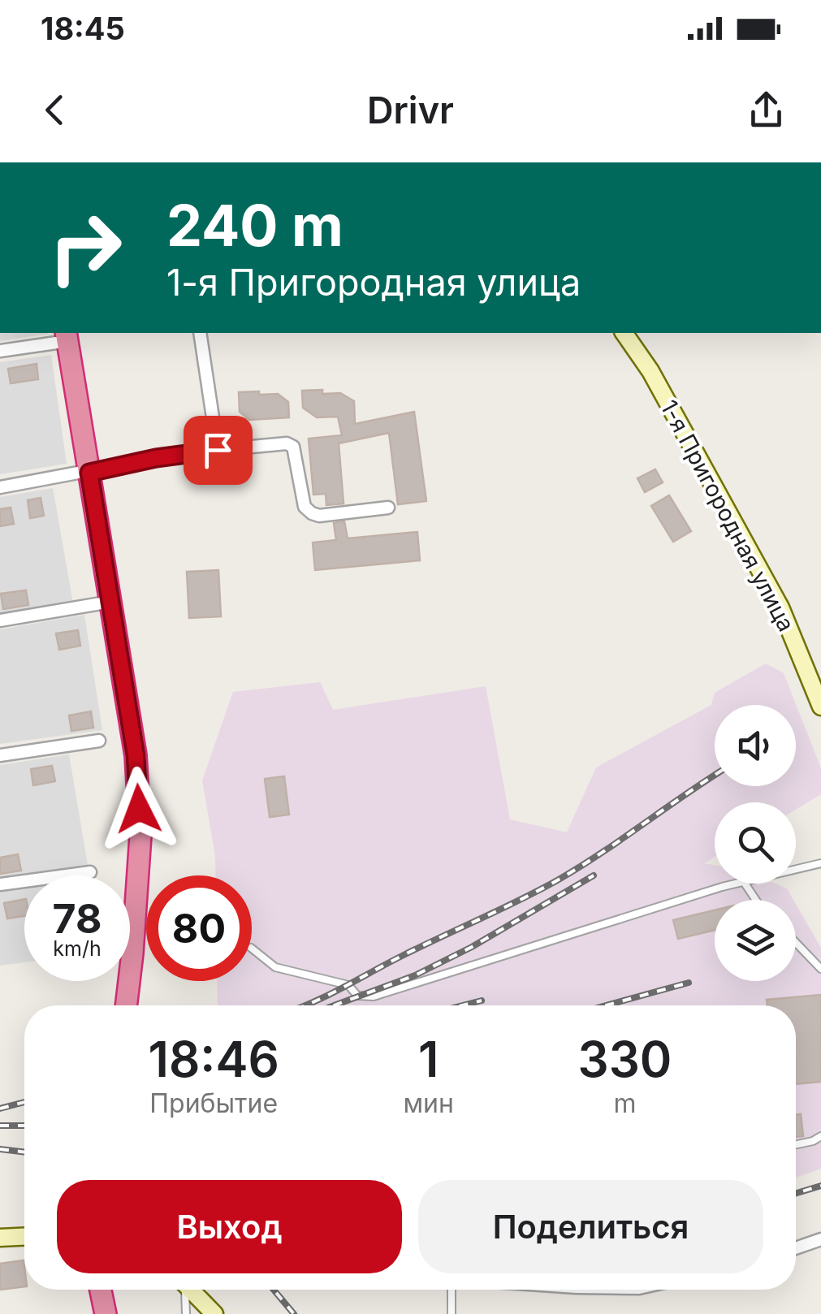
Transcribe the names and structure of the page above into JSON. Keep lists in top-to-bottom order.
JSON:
{
  "streets": {
    "street": ["1-я Пригородная улица"]
  },
  "page": {
    "status": "18:45",
    "header": "Drivr",
    "turn": ["240 m", "1-я Пригородная улица"],
    "speed": "78 km/h",
    "limit": "80",
    "eta": [
      "18:46",
      "Прибытие",
      "1",
      "мин",
      "330",
      "m"
    ],
    "buttons": ["Выход", "Поделиться"]
  }
}
